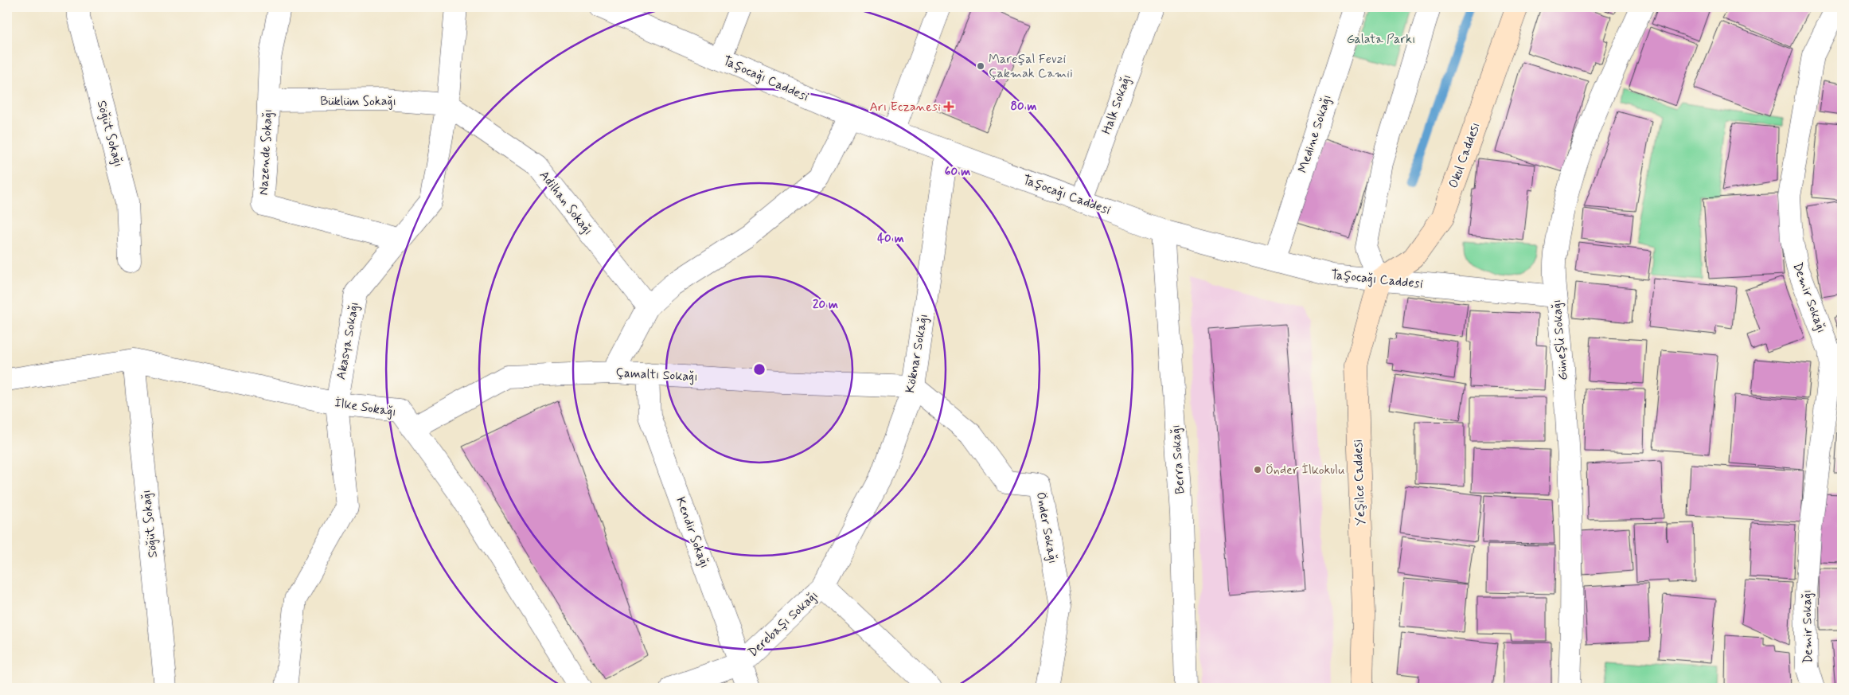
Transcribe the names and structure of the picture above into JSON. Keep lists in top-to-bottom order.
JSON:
{
  "streets": {
    "main road": ["Okul Caddesı", "Yeşilce Caddesi"],
    "street": [
      "Taşocağı Caddesi",
      "Büklüm Sokağı",
      "Halk Sokağı",
      "Söğüt Sokağı",
      "Medine Sokağı",
      "Nazende Sokağı",
      "Adilhan Sokağı",
      "Demir Sokağı",
      "Güneşli Sokağı",
      "Akasya Sokağı",
      "Köknar Sokağı",
      "Çamaltı Sokağı",
      "İlke Sokağı",
      "Berra Sokağı",
      "Önder Sokağı",
      "Kendir Sokağı",
      "Derebaşı Sokağı"
    ]
  },
  "crossings": [
    ["Taşocağı Caddesi", "Halk Sokağı"],
    ["Taşocağı Caddesi", "Medine Sokağı"],
    ["Taşocağı Caddesi", "Okul Caddesı"],
    ["Taşocağı Caddesi", "Güneşli Sokağı"],
    ["Taşocağı Caddesi", "Köknar Sokağı"],
    ["Taşocağı Caddesi", "Berra Sokağı"],
    ["Taşocağı Caddesi", "Yeşilce Caddesi"],
    ["Büklüm Sokağı", "Nazende Sokağı"],
    ["Büklüm Sokağı", "Adilhan Sokağı"],
    ["Büklüm Sokağı", "Akasya Sokağı"],
    ["Söğüt Sokağı", "İlke Sokağı"],
    ["Nazende Sokağı", "Akasya Sokağı"],
    ["Okul Caddesı", "Yeşilce Caddesi"],
    ["Adilhan Sokağı", "Akasya Sokağı"],
    ["Akasya Sokağı", "İlke Sokağı"],
    ["Köknar Sokağı", "Çamaltı Sokağı"],
    ["Köknar Sokağı", "Önder Sokağı"],
    ["Köknar Sokağı", "Derebaşı Sokağı"],
    ["Çamaltı Sokağı", "İlke Sokağı"],
    ["Çamaltı Sokağı", "Önder Sokağı"],
    ["Çamaltı Sokağı", "Kendir Sokağı"],
    ["Kendir Sokağı", "Derebaşı Sokağı"]
  ],
  "parks": ["Galata Parkı"],
  "places": {
    "other": ["Mareşal Fevzi Çakmak Camii", "Önder İlkokulu"],
    "health": ["Arı Eczanesi"]
  },
  "rings": [
    "80 m",
    "60 m",
    "40 m",
    "20 m"
  ]
}
